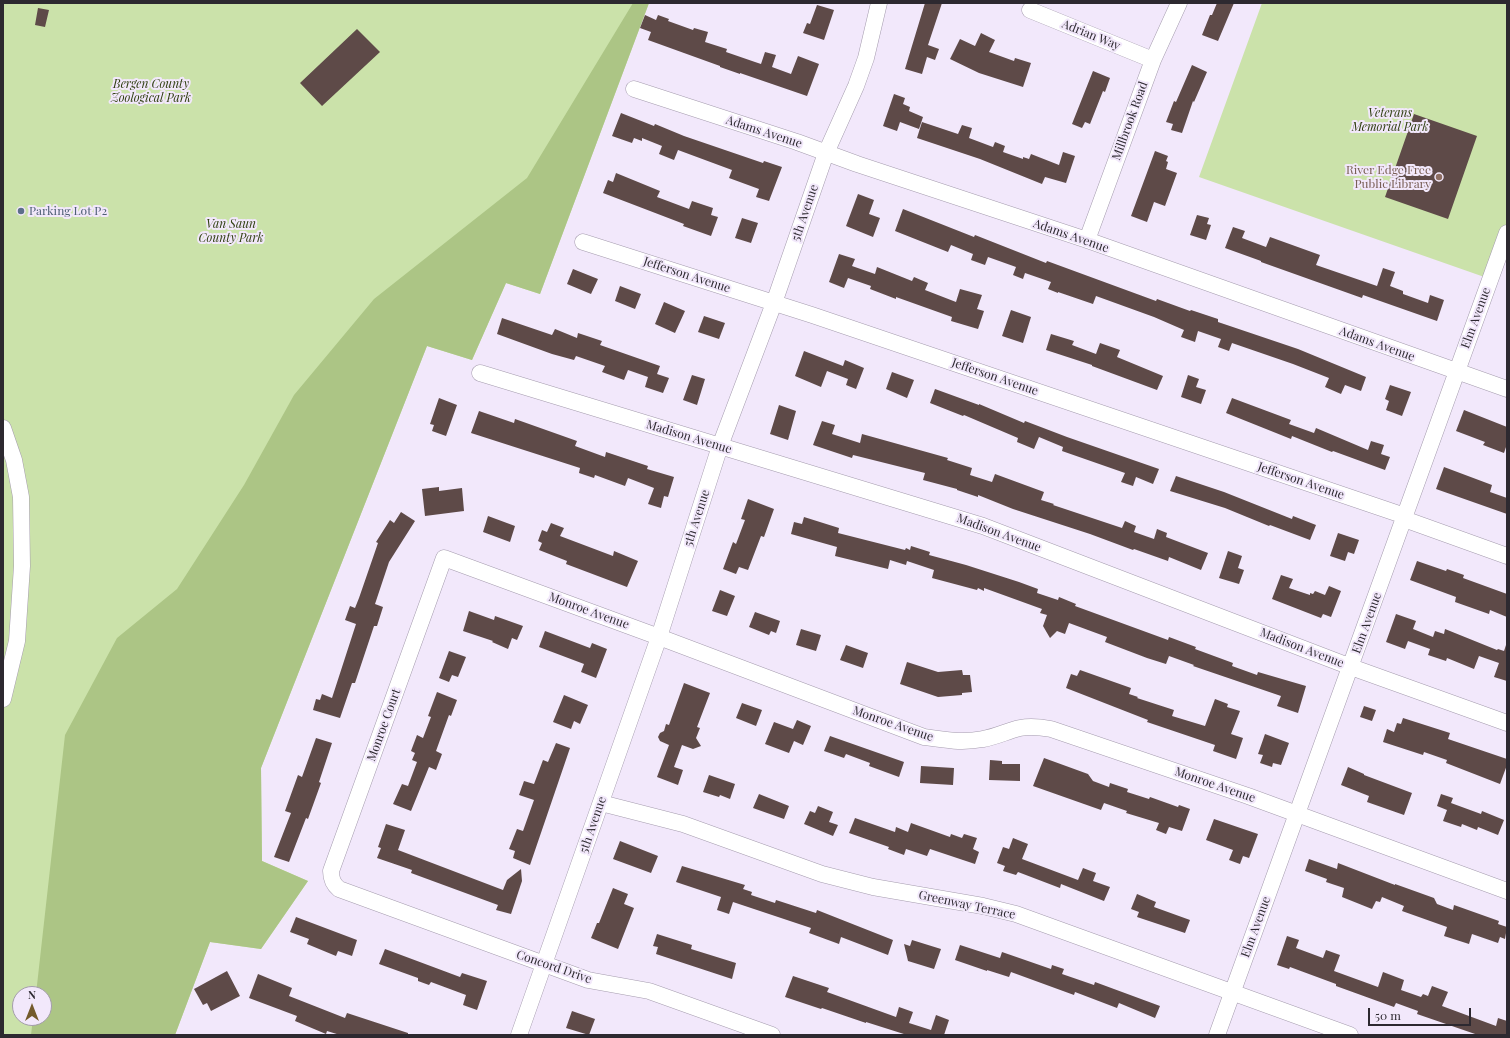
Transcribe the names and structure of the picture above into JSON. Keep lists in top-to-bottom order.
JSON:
{
  "streets": {
    "street": [
      "Adrian Way",
      "Millbrook Road",
      "Adams Avenue",
      "5th Avenue",
      "Jefferson Avenue",
      "Elm Avenue",
      "Madison Avenue",
      "Monroe Avenue",
      "Monroe Court",
      "Greenway Terrace",
      "Concord Drive"
    ]
  },
  "crossings": [
    ["Adrian Way", "Millbrook Road"],
    ["Millbrook Road", "Adams Avenue"],
    ["Adams Avenue", "5th Avenue"],
    ["Adams Avenue", "Elm Avenue"],
    ["5th Avenue", "Jefferson Avenue"],
    ["5th Avenue", "Madison Avenue"],
    ["5th Avenue", "Monroe Avenue"],
    ["5th Avenue", "Greenway Terrace"],
    ["5th Avenue", "Concord Drive"],
    ["Jefferson Avenue", "Elm Avenue"],
    ["Elm Avenue", "Madison Avenue"],
    ["Elm Avenue", "Monroe Avenue"],
    ["Elm Avenue", "Greenway Terrace"],
    ["Monroe Avenue", "Monroe Court"],
    ["Monroe Court", "Concord Drive"]
  ],
  "parks": ["Bergen County Zoological Park", "Veterans Memorial Park", "Van Saun County Park"],
  "places": ["River Edge Free Public Library", "Parking Lot P2"],
  "scale_bar": "50 m",
  "north": "top"
}
